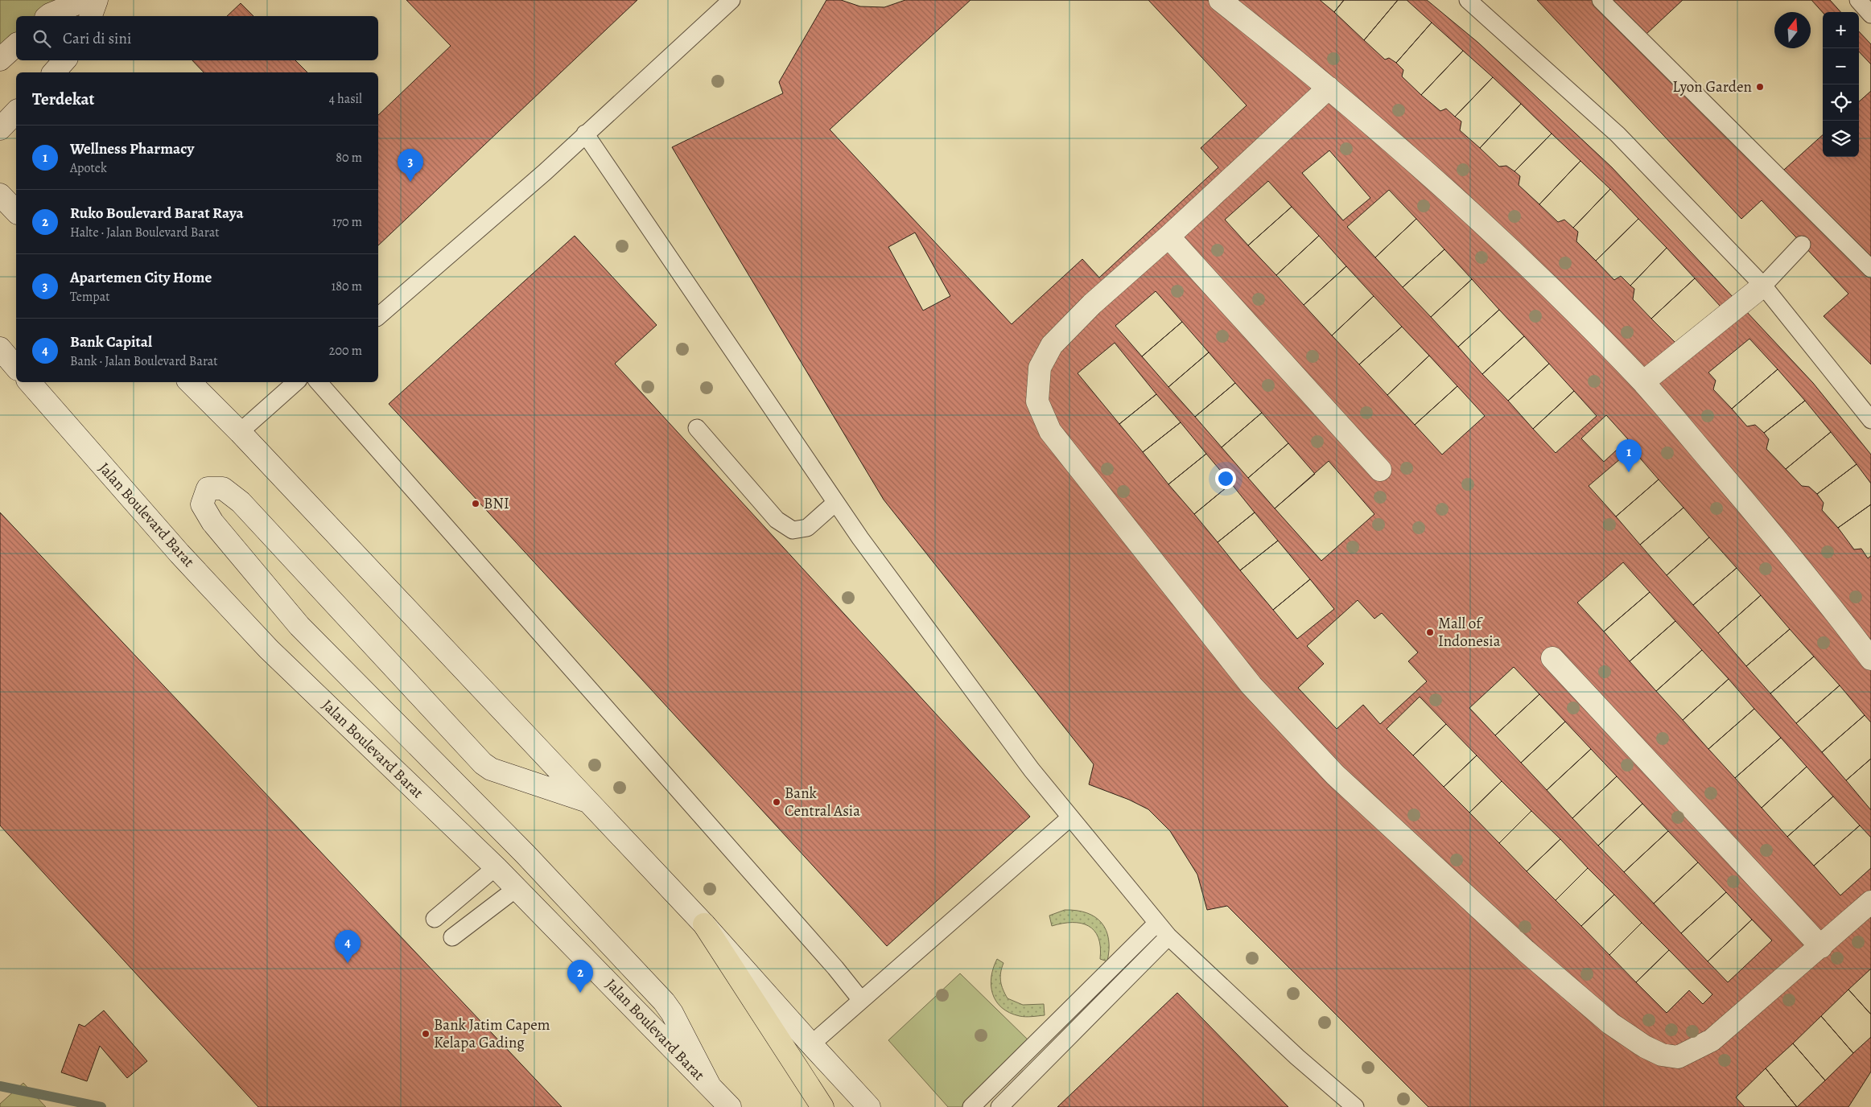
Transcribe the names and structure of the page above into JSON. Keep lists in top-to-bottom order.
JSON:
{
  "streets": {
    "street": ["Jalan Boulevard Barat"]
  },
  "places": [
    "Lyon Garden",
    "BNI",
    "Mall of Indonesia",
    "Bank Central Asia",
    "Bank Jatim Capem Kelapa Gading"
  ],
  "north": "top",
  "page": {
    "map_buttons": ["+", "−"],
    "search": "Cari di sini",
    "heading": ["Terdekat", "4 hasil"],
    "list": [
      {
        "mark": "1",
        "name": "Wellness Pharmacy",
        "note": "Apotek",
        "value": "80 m"
      },
      {
        "mark": "2",
        "name": "Ruko Boulevard Barat Raya",
        "note": "Halte · Jalan Boulevard Barat",
        "value": "170 m"
      },
      {
        "mark": "3",
        "name": "Apartemen City Home",
        "note": "Tempat",
        "value": "180 m"
      },
      {
        "mark": "4",
        "name": "Bank Capital",
        "note": "Bank · Jalan Boulevard Barat",
        "value": "200 m"
      }
    ],
    "pins": [
      "3",
      "1",
      "4",
      "2"
    ]
  }
}
